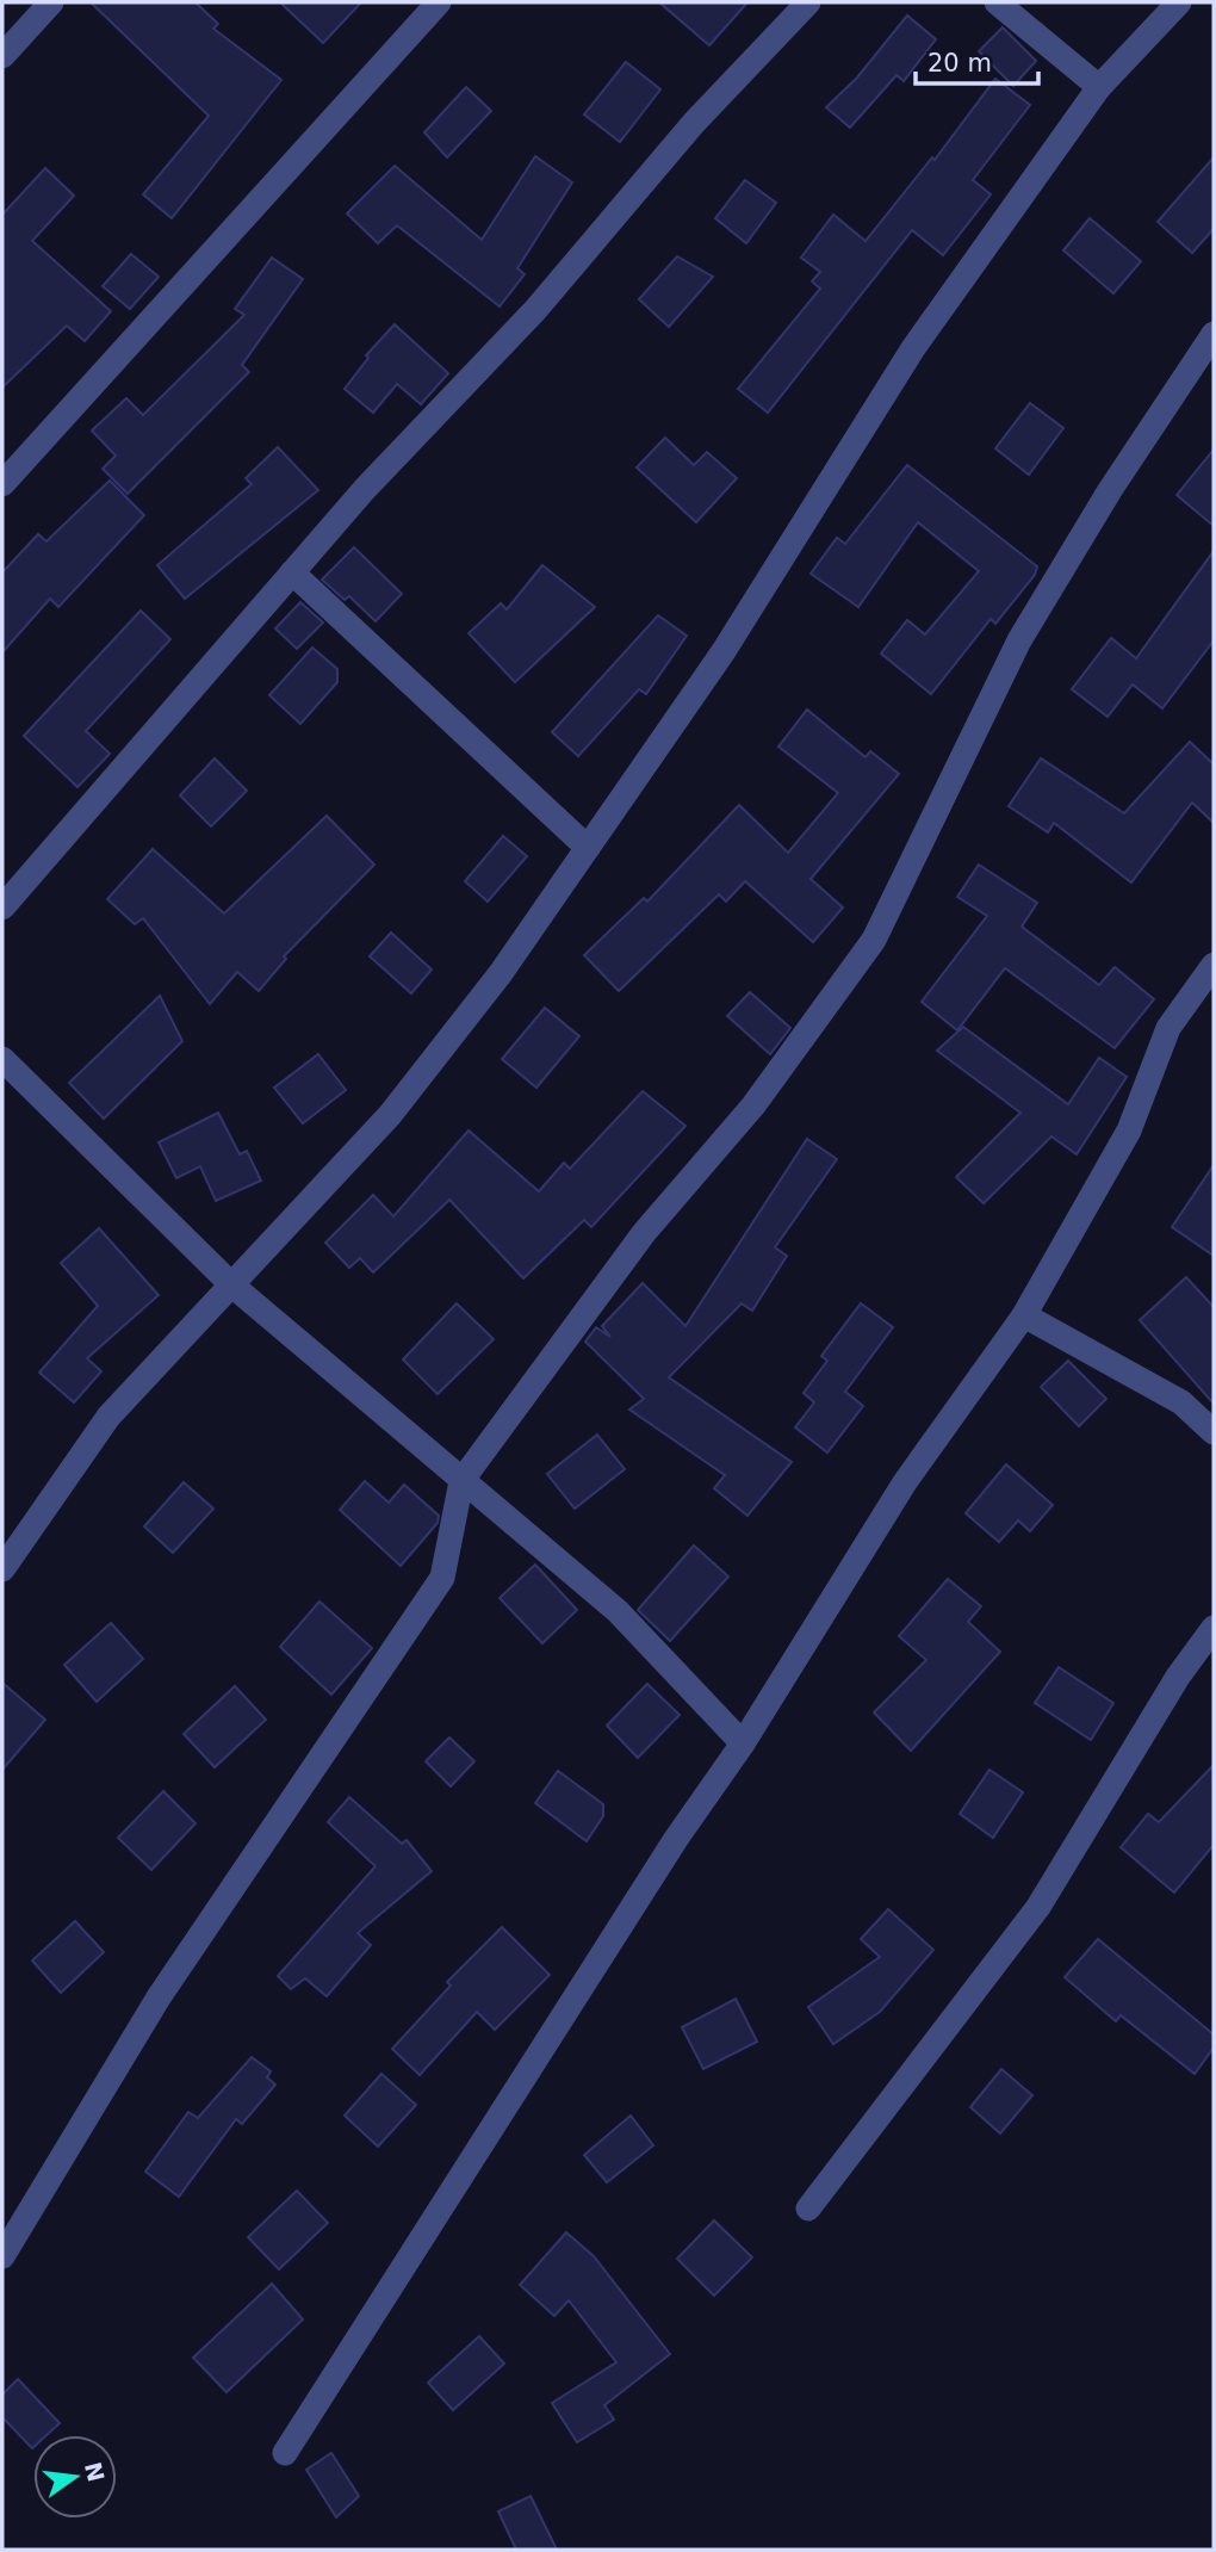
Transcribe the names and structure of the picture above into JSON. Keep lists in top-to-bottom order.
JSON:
{
  "scale_bar": "20 m",
  "north": "right"
}
